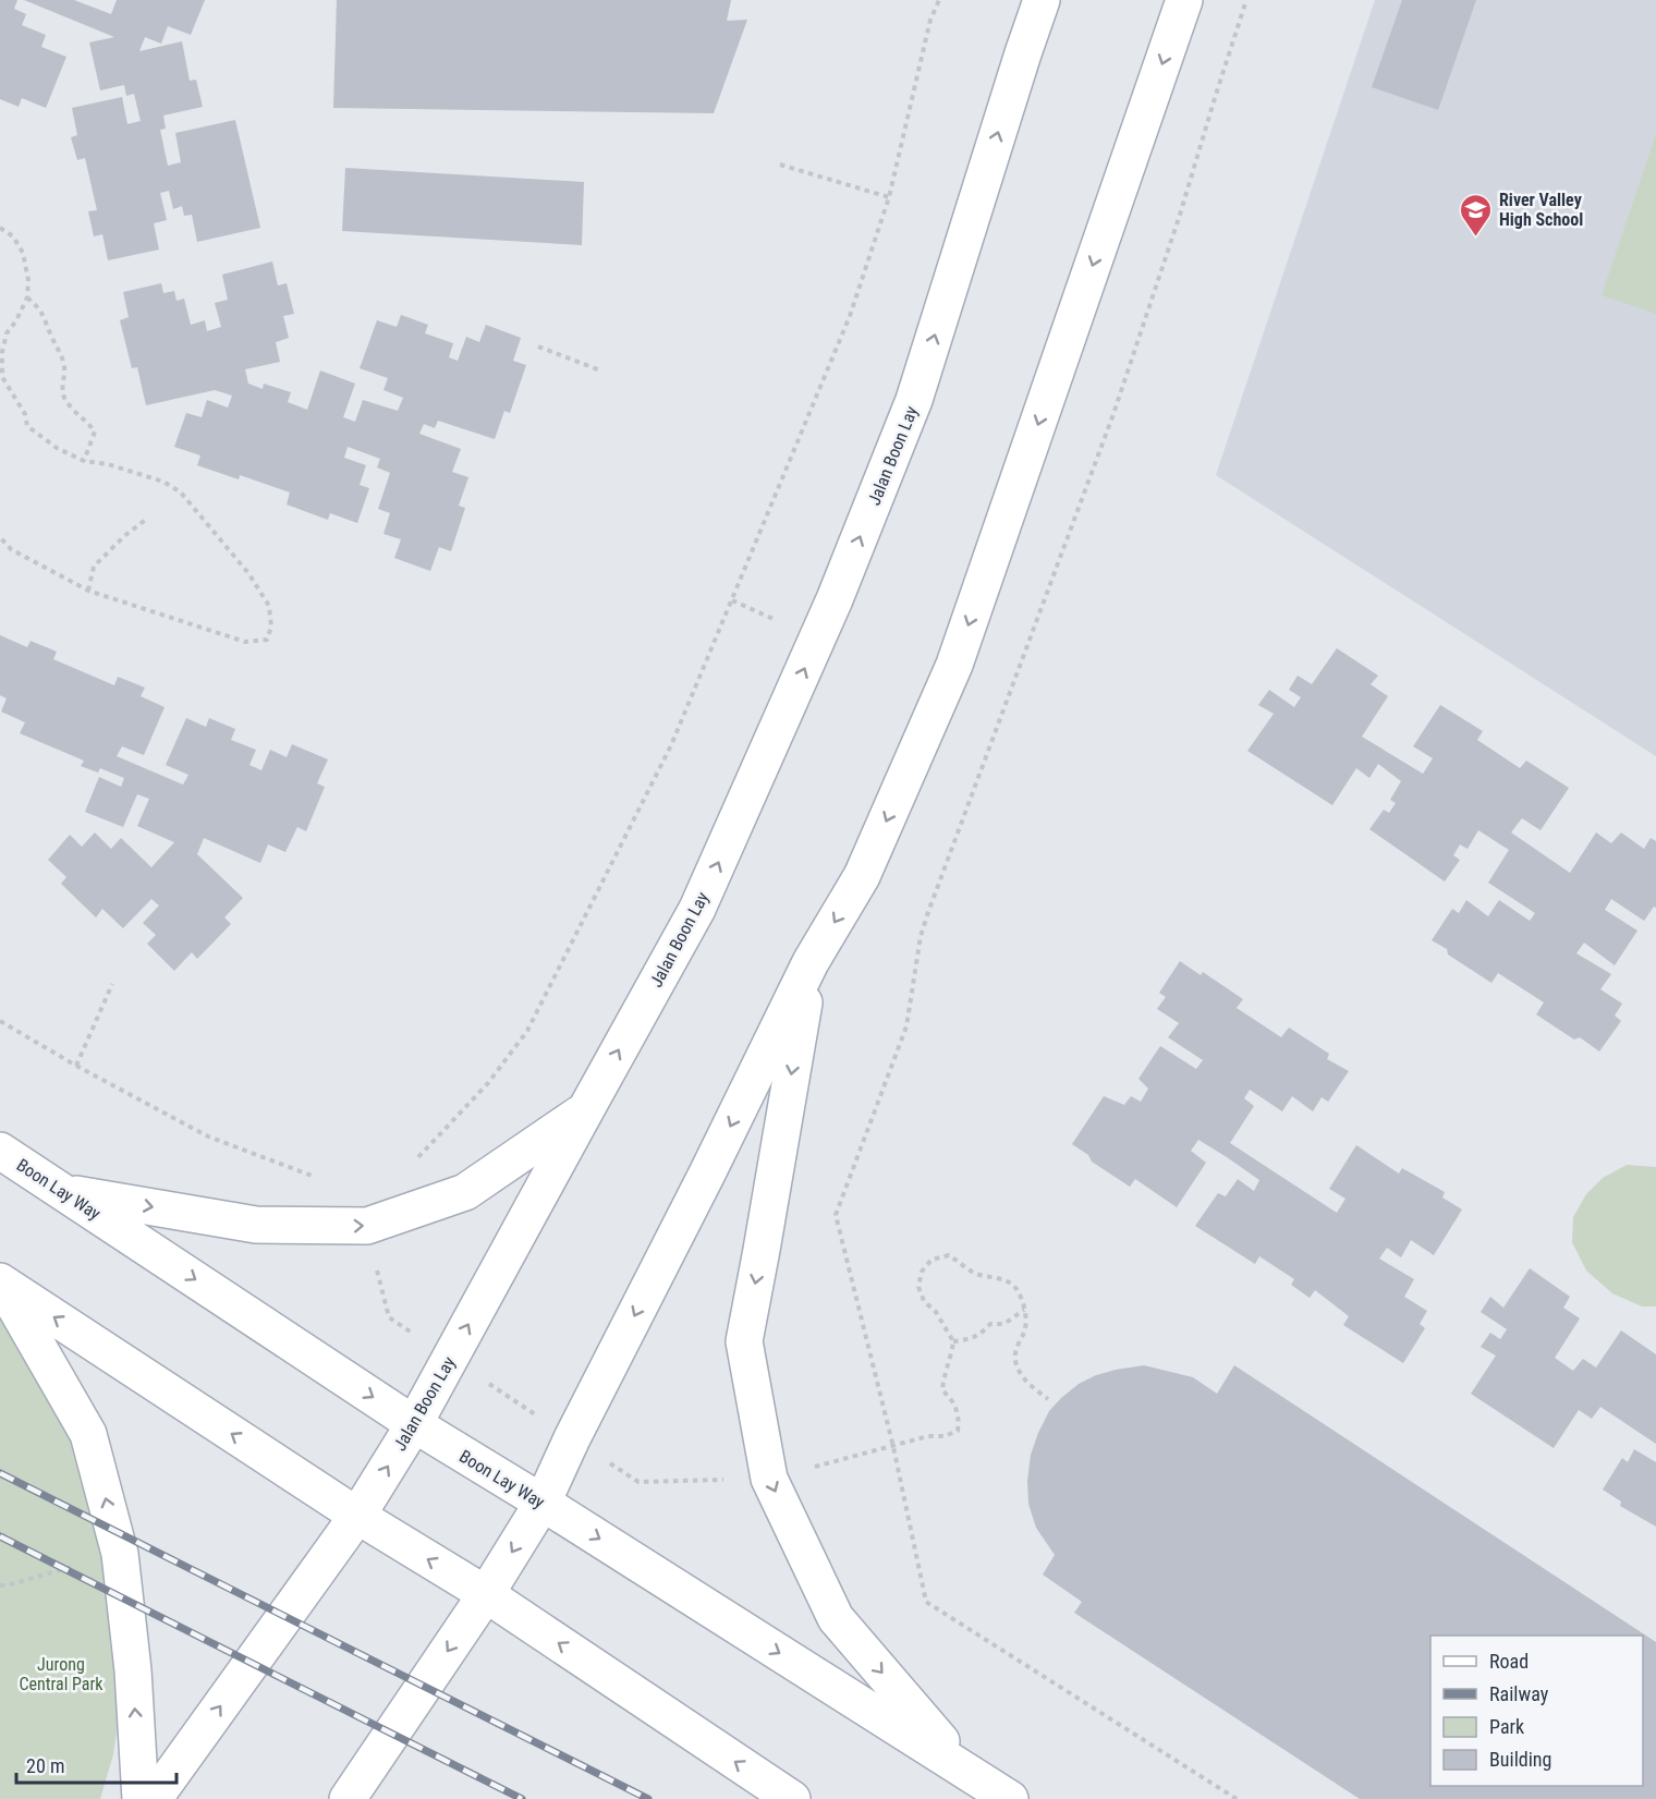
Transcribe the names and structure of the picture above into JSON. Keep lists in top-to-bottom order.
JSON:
{
  "streets": {
    "main road": ["Jalan Boon Lay", "Boon Lay Way"]
  },
  "crossings": [
    ["Jalan Boon Lay", "Boon Lay Way"]
  ],
  "parks": ["Jurong Central Park"],
  "places": {
    "school or university": ["River Valley High School"]
  },
  "legend": [
    "Road",
    "Railway",
    "Park",
    "Building"
  ],
  "scale_bar": "20 m"
}
